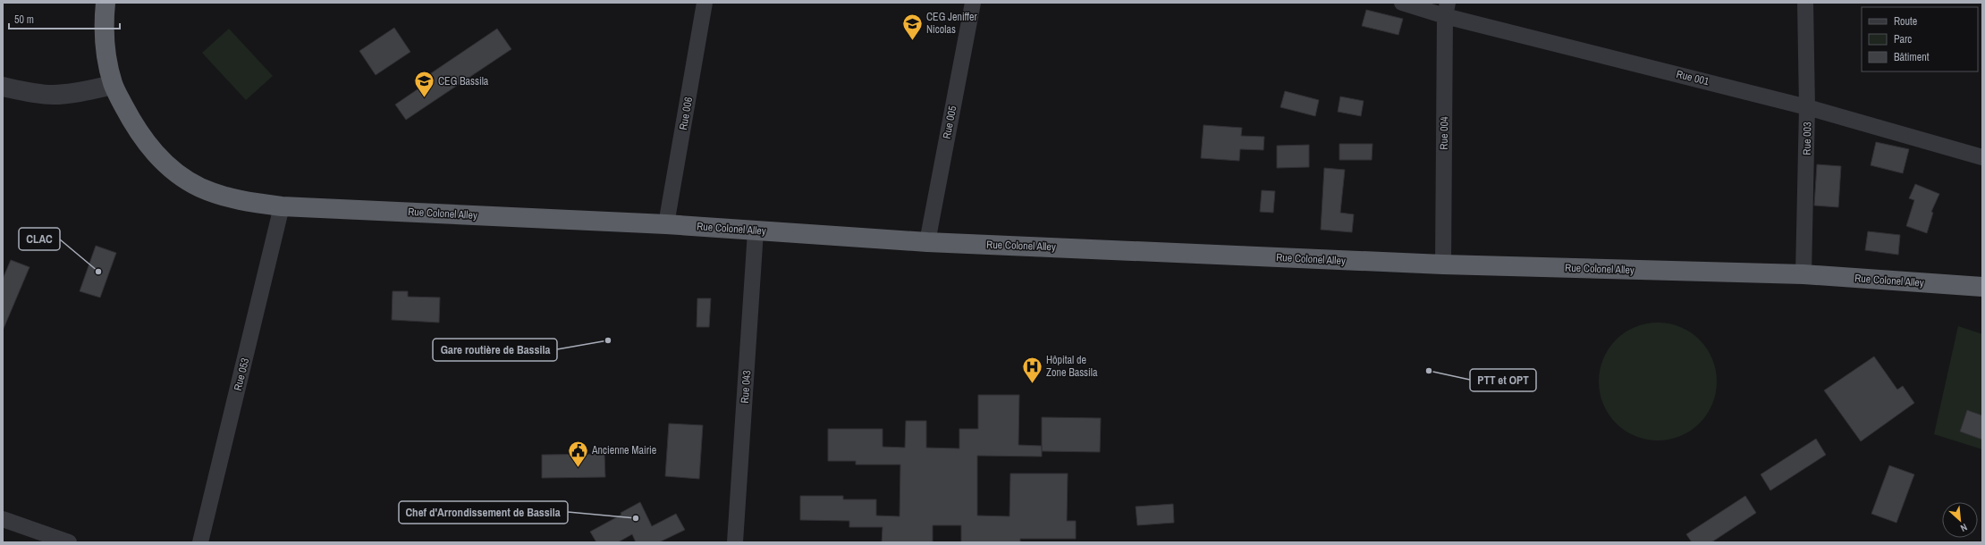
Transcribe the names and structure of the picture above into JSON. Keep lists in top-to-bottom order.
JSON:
{
  "streets": {
    "highway": ["Rue Colonel Alley"],
    "street": [
      "Rue 001",
      "Rue 006",
      "Rue 005",
      "Rue 004",
      "Rue 003",
      "Rue 053",
      "Rue 043"
    ]
  },
  "crossings": [
    ["Rue 001", "Rue 004"],
    ["Rue 001", "Rue 003"],
    ["Rue 006", "Rue Colonel Alley"],
    ["Rue 005", "Rue Colonel Alley"],
    ["Rue 004", "Rue Colonel Alley"],
    ["Rue 003", "Rue Colonel Alley"],
    ["Rue Colonel Alley", "Rue 053"],
    ["Rue Colonel Alley", "Rue 043"]
  ],
  "places": {
    "school or university": ["CEG Jeniffer Nicolas", "CEG Bassila"],
    "other": [
      "CLAC",
      "Gare routière de Bassila",
      "PTT et OPT",
      "Chef d'Arrondissement de Bassila"
    ],
    "hospital": ["Hôpital de Zone Bassila"],
    "public building": ["Ancienne Mairie"]
  },
  "legend": ["Route", "Parc", "Bâtiment"],
  "scale_bar": "50 m",
  "north": "bottom right"
}
